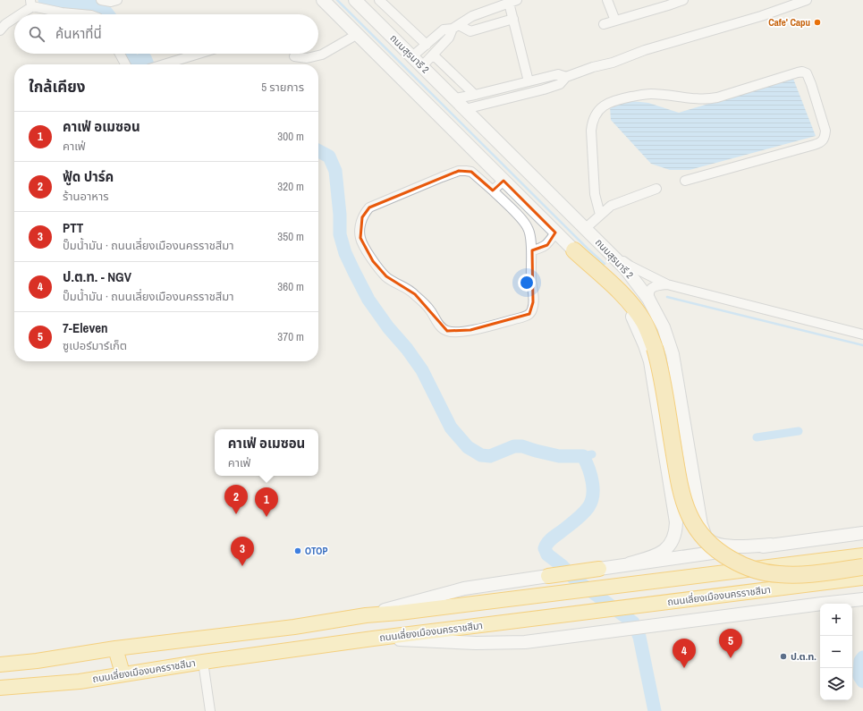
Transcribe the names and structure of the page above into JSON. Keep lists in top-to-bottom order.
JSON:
{
  "streets": {
    "highway": ["ถนนเลี่ยงเมืองนครราชสีมา"],
    "main road": ["ถนนสุรนารี 2"]
  },
  "places": ["Cafe' Capu", "OTOP", "ป.ต.ท."],
  "page": {
    "search": "ค้นหาที่นี่",
    "heading": ["ใกล้เคียง", "5 รายการ"],
    "list": [
      {
        "mark": "1",
        "name": "คาเฟ่ อเมซอน",
        "note": "คาเฟ่",
        "value": "300 m"
      },
      {
        "mark": "2",
        "name": "ฟู้ด ปาร์ค",
        "note": "ร้านอาหาร",
        "value": "320 m"
      },
      {
        "mark": "3",
        "name": "PTT",
        "note": "ปั๊มน้ำมัน · ถนนเลี่ยงเมืองนครราชสีมา",
        "value": "350 m"
      },
      {
        "mark": "4",
        "name": "ป.ต.ท. - NGV",
        "note": "ปั๊มน้ำมัน · ถนนเลี่ยงเมืองนครราชสีมา",
        "value": "360 m"
      },
      {
        "mark": "5",
        "name": "7-Eleven",
        "note": "ซูเปอร์มาร์เก็ต",
        "value": "370 m"
      }
    ],
    "popup": ["คาเฟ่ อเมซอน", "คาเฟ่"],
    "pins": [
      "2",
      "1",
      "3",
      "5",
      "4"
    ],
    "map_buttons": ["+", "−"]
  }
}
